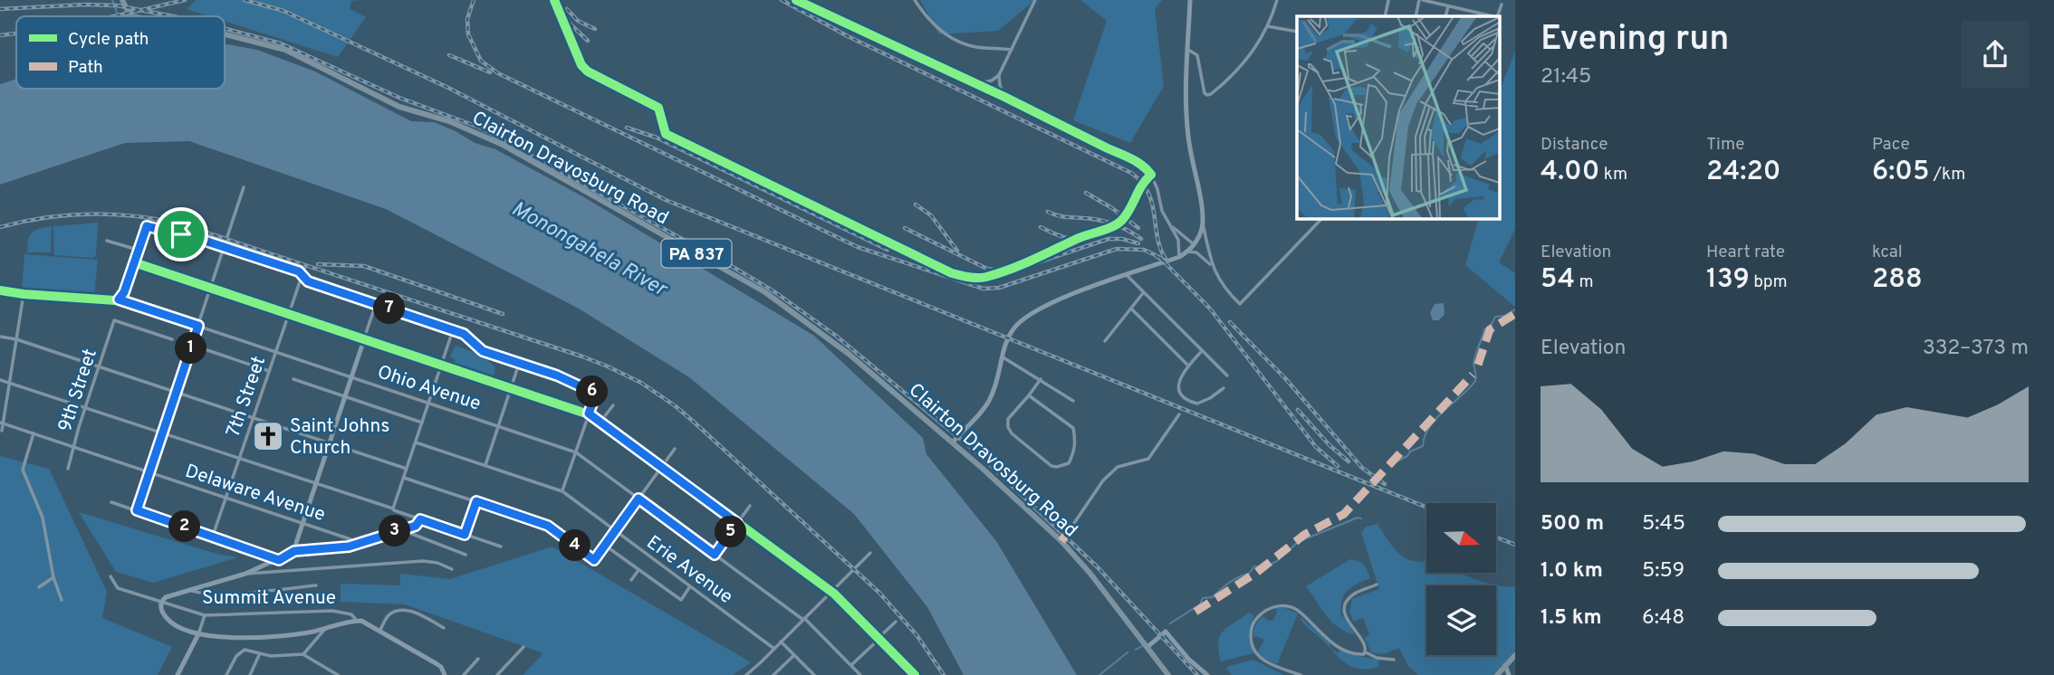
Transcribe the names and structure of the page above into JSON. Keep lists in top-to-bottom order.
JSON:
{
  "streets": {
    "main road": ["Clairton Dravosburg Road", "PA 837"],
    "street": [
      "Ohio Avenue",
      "9th Street",
      "7th Street",
      "Delaware Avenue",
      "Erie Avenue",
      "Summit Avenue"
    ]
  },
  "crossings": [
    ["Ohio Avenue", "7th Street"],
    ["9th Street", "Delaware Avenue"],
    ["7th Street", "Delaware Avenue"]
  ],
  "water": ["Monongahela River"],
  "places": {
    "church": ["Saint Johns Church"]
  },
  "legend": ["Cycle path", "Path"],
  "north": "right",
  "page": {
    "heading": ["Evening run", "21:45"],
    "stats": [
      ["Distance", "4.00 km"],
      ["Time", "24:20"],
      ["Pace", "6:05 /km"],
      ["Elevation", "54 m"],
      ["Heart rate", "139 bpm"],
      ["kcal", "288"]
    ],
    "pins": [
      "7",
      "1",
      "6",
      "2",
      "3",
      "5",
      "4"
    ],
    "chart": ["Elevation", "332–373 m"],
    "list": [
      {
        "name": "500 m",
        "note": "5:45"
      },
      {
        "name": "1.0 km",
        "note": "5:59"
      },
      {
        "name": "1.5 km",
        "note": "6:48"
      }
    ]
  }
}
